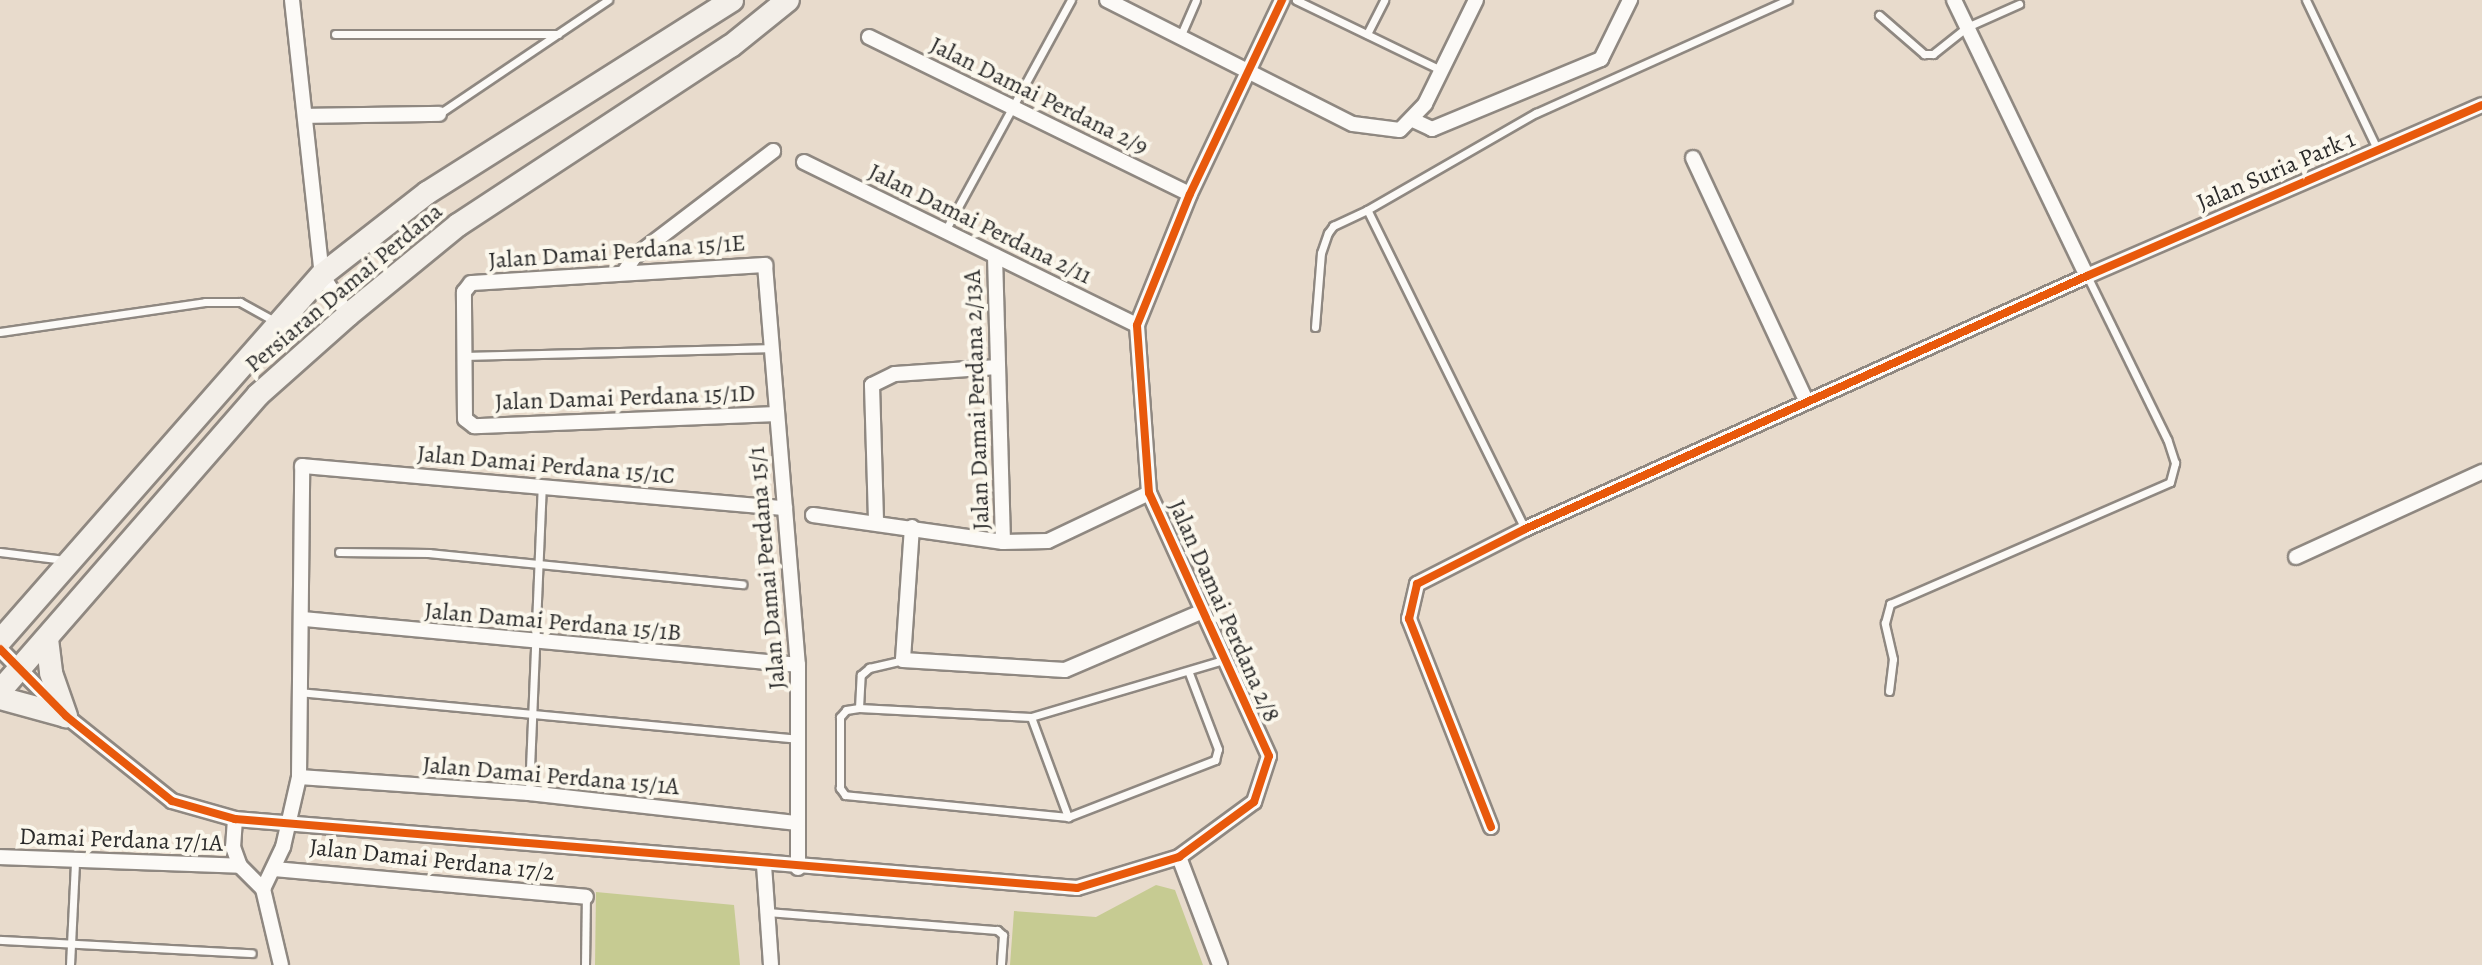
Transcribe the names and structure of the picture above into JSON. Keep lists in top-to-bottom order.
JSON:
{
  "streets": {
    "main road": ["Persiaran Damai Perdana"],
    "street": [
      "Jalan Damai Perdana 2/9",
      "Jalan Suria Park 1",
      "Jalan Damai Perdana 2/11",
      "Jalan Damai Perdana 15/1E",
      "Jalan Damai Perdana 15/1D",
      "Jalan Damai Perdana 2/13A",
      "Jalan Damai Perdana 15/1C",
      "Jalan Damai Perdana 15/1",
      "Jalan Damai Perdana 2/8",
      "Jalan Damai Perdana 15/1B",
      "Jalan Damai Perdana 15/1A",
      "Damai Perdana 17/1A",
      "Jalan Damai Perdana 17/2"
    ]
  },
  "crossings": [
    ["Jalan Damai Perdana 2/9", "Jalan Damai Perdana 2/8"],
    ["Jalan Damai Perdana 2/11", "Jalan Damai Perdana 2/13A"],
    ["Jalan Damai Perdana 2/11", "Jalan Damai Perdana 2/8"],
    ["Jalan Damai Perdana 15/1E", "Jalan Damai Perdana 15/1D"],
    ["Jalan Damai Perdana 15/1E", "Jalan Damai Perdana 15/1"],
    ["Jalan Damai Perdana 15/1D", "Jalan Damai Perdana 15/1"],
    ["Jalan Damai Perdana 15/1C", "Jalan Damai Perdana 15/1"],
    ["Jalan Damai Perdana 15/1C", "Jalan Damai Perdana 15/1B"],
    ["Jalan Damai Perdana 15/1", "Jalan Damai Perdana 15/1B"],
    ["Jalan Damai Perdana 15/1", "Jalan Damai Perdana 15/1A"]
  ]
}
